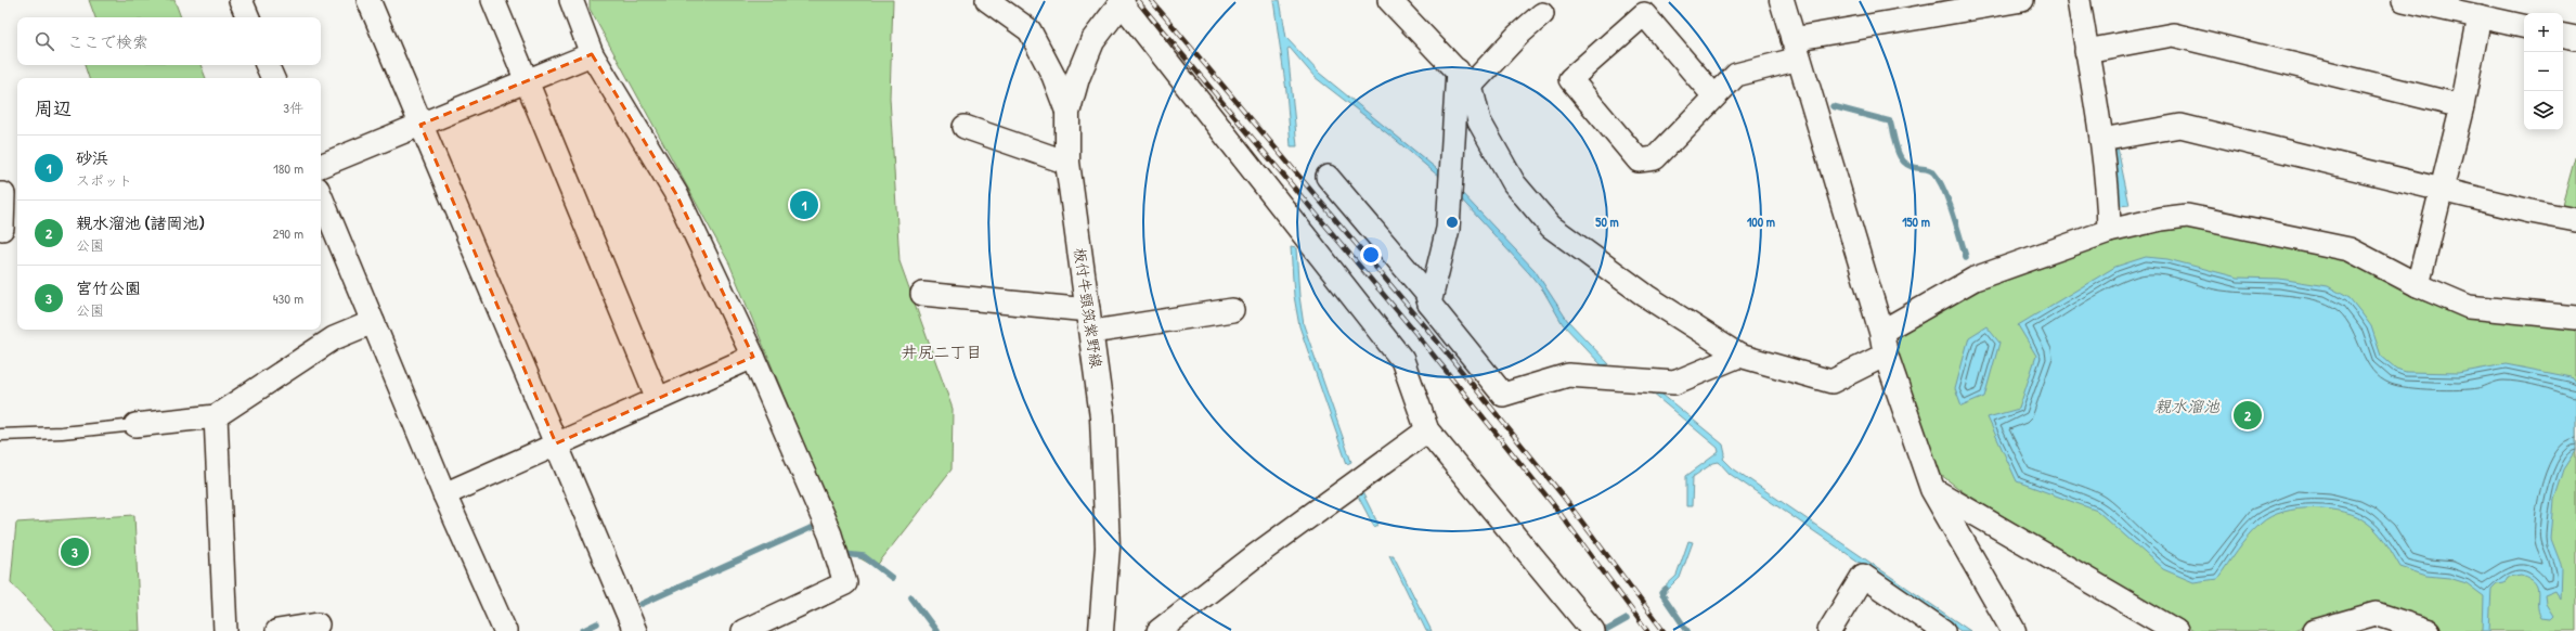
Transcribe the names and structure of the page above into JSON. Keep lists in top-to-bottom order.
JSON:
{
  "streets": {
    "street": ["板付牛頸筑紫野線"]
  },
  "districts": ["井尻二丁目"],
  "water": ["親水溜池"],
  "page": {
    "map_buttons": ["+", "−"],
    "search": "ここで検索",
    "heading": ["周辺", "3件"],
    "list": [
      {
        "mark": "1",
        "name": "砂浜",
        "note": "スポット",
        "value": "180 m"
      },
      {
        "mark": "2",
        "name": "親水溜池 (諸岡池)",
        "note": "公園",
        "value": "290 m"
      },
      {
        "mark": "3",
        "name": "宮竹公園",
        "note": "公園",
        "value": "430 m"
      }
    ],
    "pins": ["1", "2", "3"]
  },
  "rings": ["50 m", "100 m", "150 m"]
}
